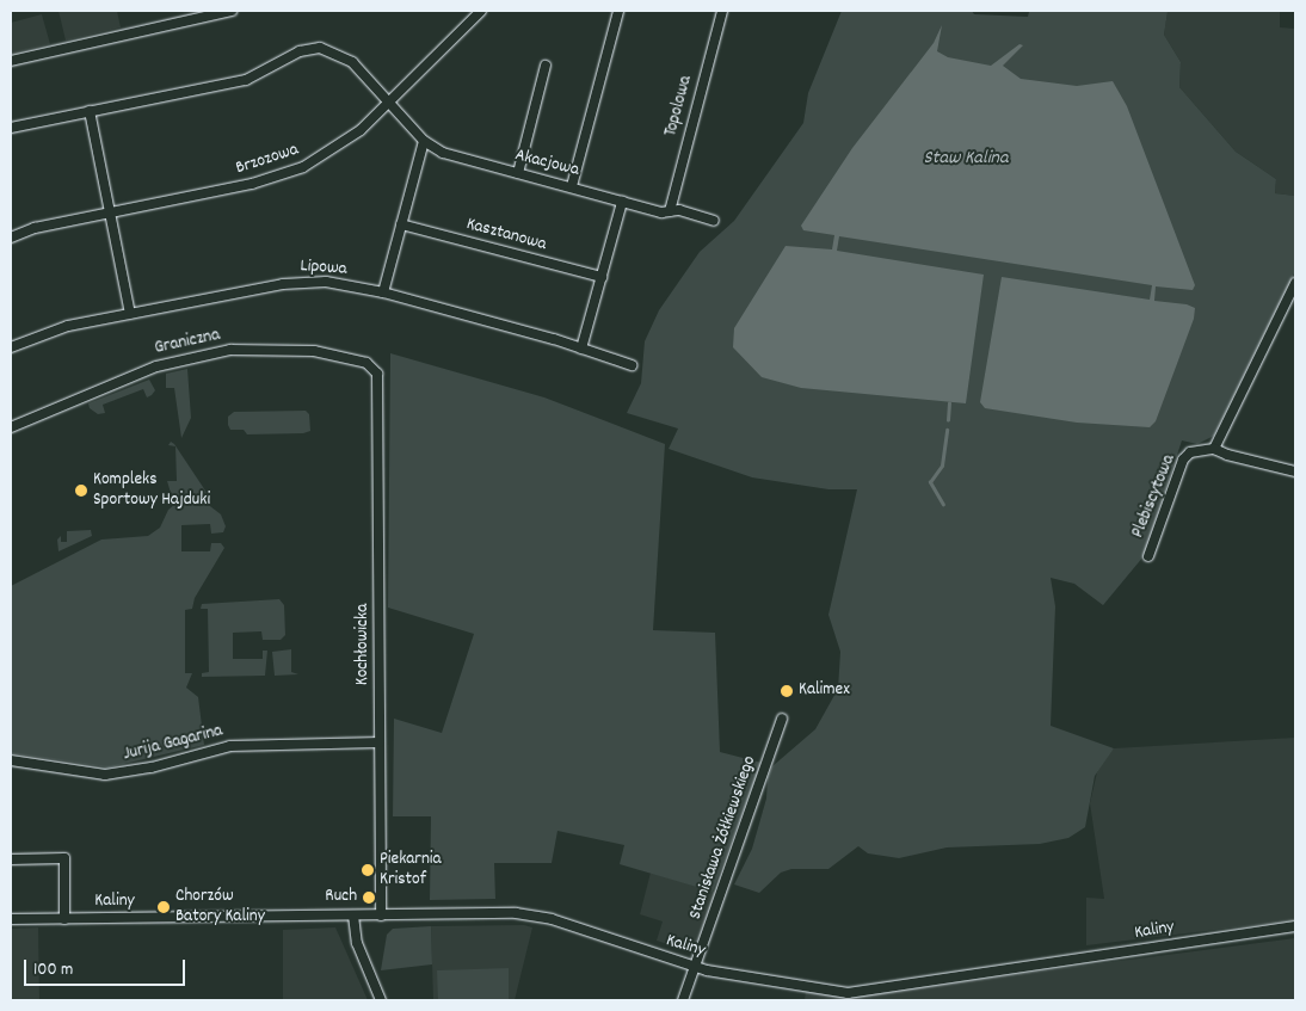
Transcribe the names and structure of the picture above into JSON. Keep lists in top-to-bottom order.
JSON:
{
  "streets": {
    "street": [
      "Topolowa",
      "Brzozowa",
      "Akacjowa",
      "Kasztanowa",
      "Lipowa",
      "Graniczna",
      "Plebiscytowa",
      "Kochłowicka",
      "Jurija Gagarina",
      "Stanisława Żółkiewskiego",
      "Kaliny"
    ]
  },
  "crossings": [
    ["Topolowa", "Akacjowa"],
    ["Brzozowa", "Akacjowa"],
    ["Graniczna", "Kochłowicka"],
    ["Kochłowicka", "Jurija Gagarina"],
    ["Kochłowicka", "Kaliny"],
    ["Stanisława Żółkiewskiego", "Kaliny"]
  ],
  "water": ["Staw Kalina"],
  "places": [
    "Kompleks Sportowy Hajduki",
    "Kalimex",
    "Piekarnia Kristof",
    "Ruch",
    "Chorzów Batory Kaliny"
  ],
  "scale_bar": "100 m"
}
